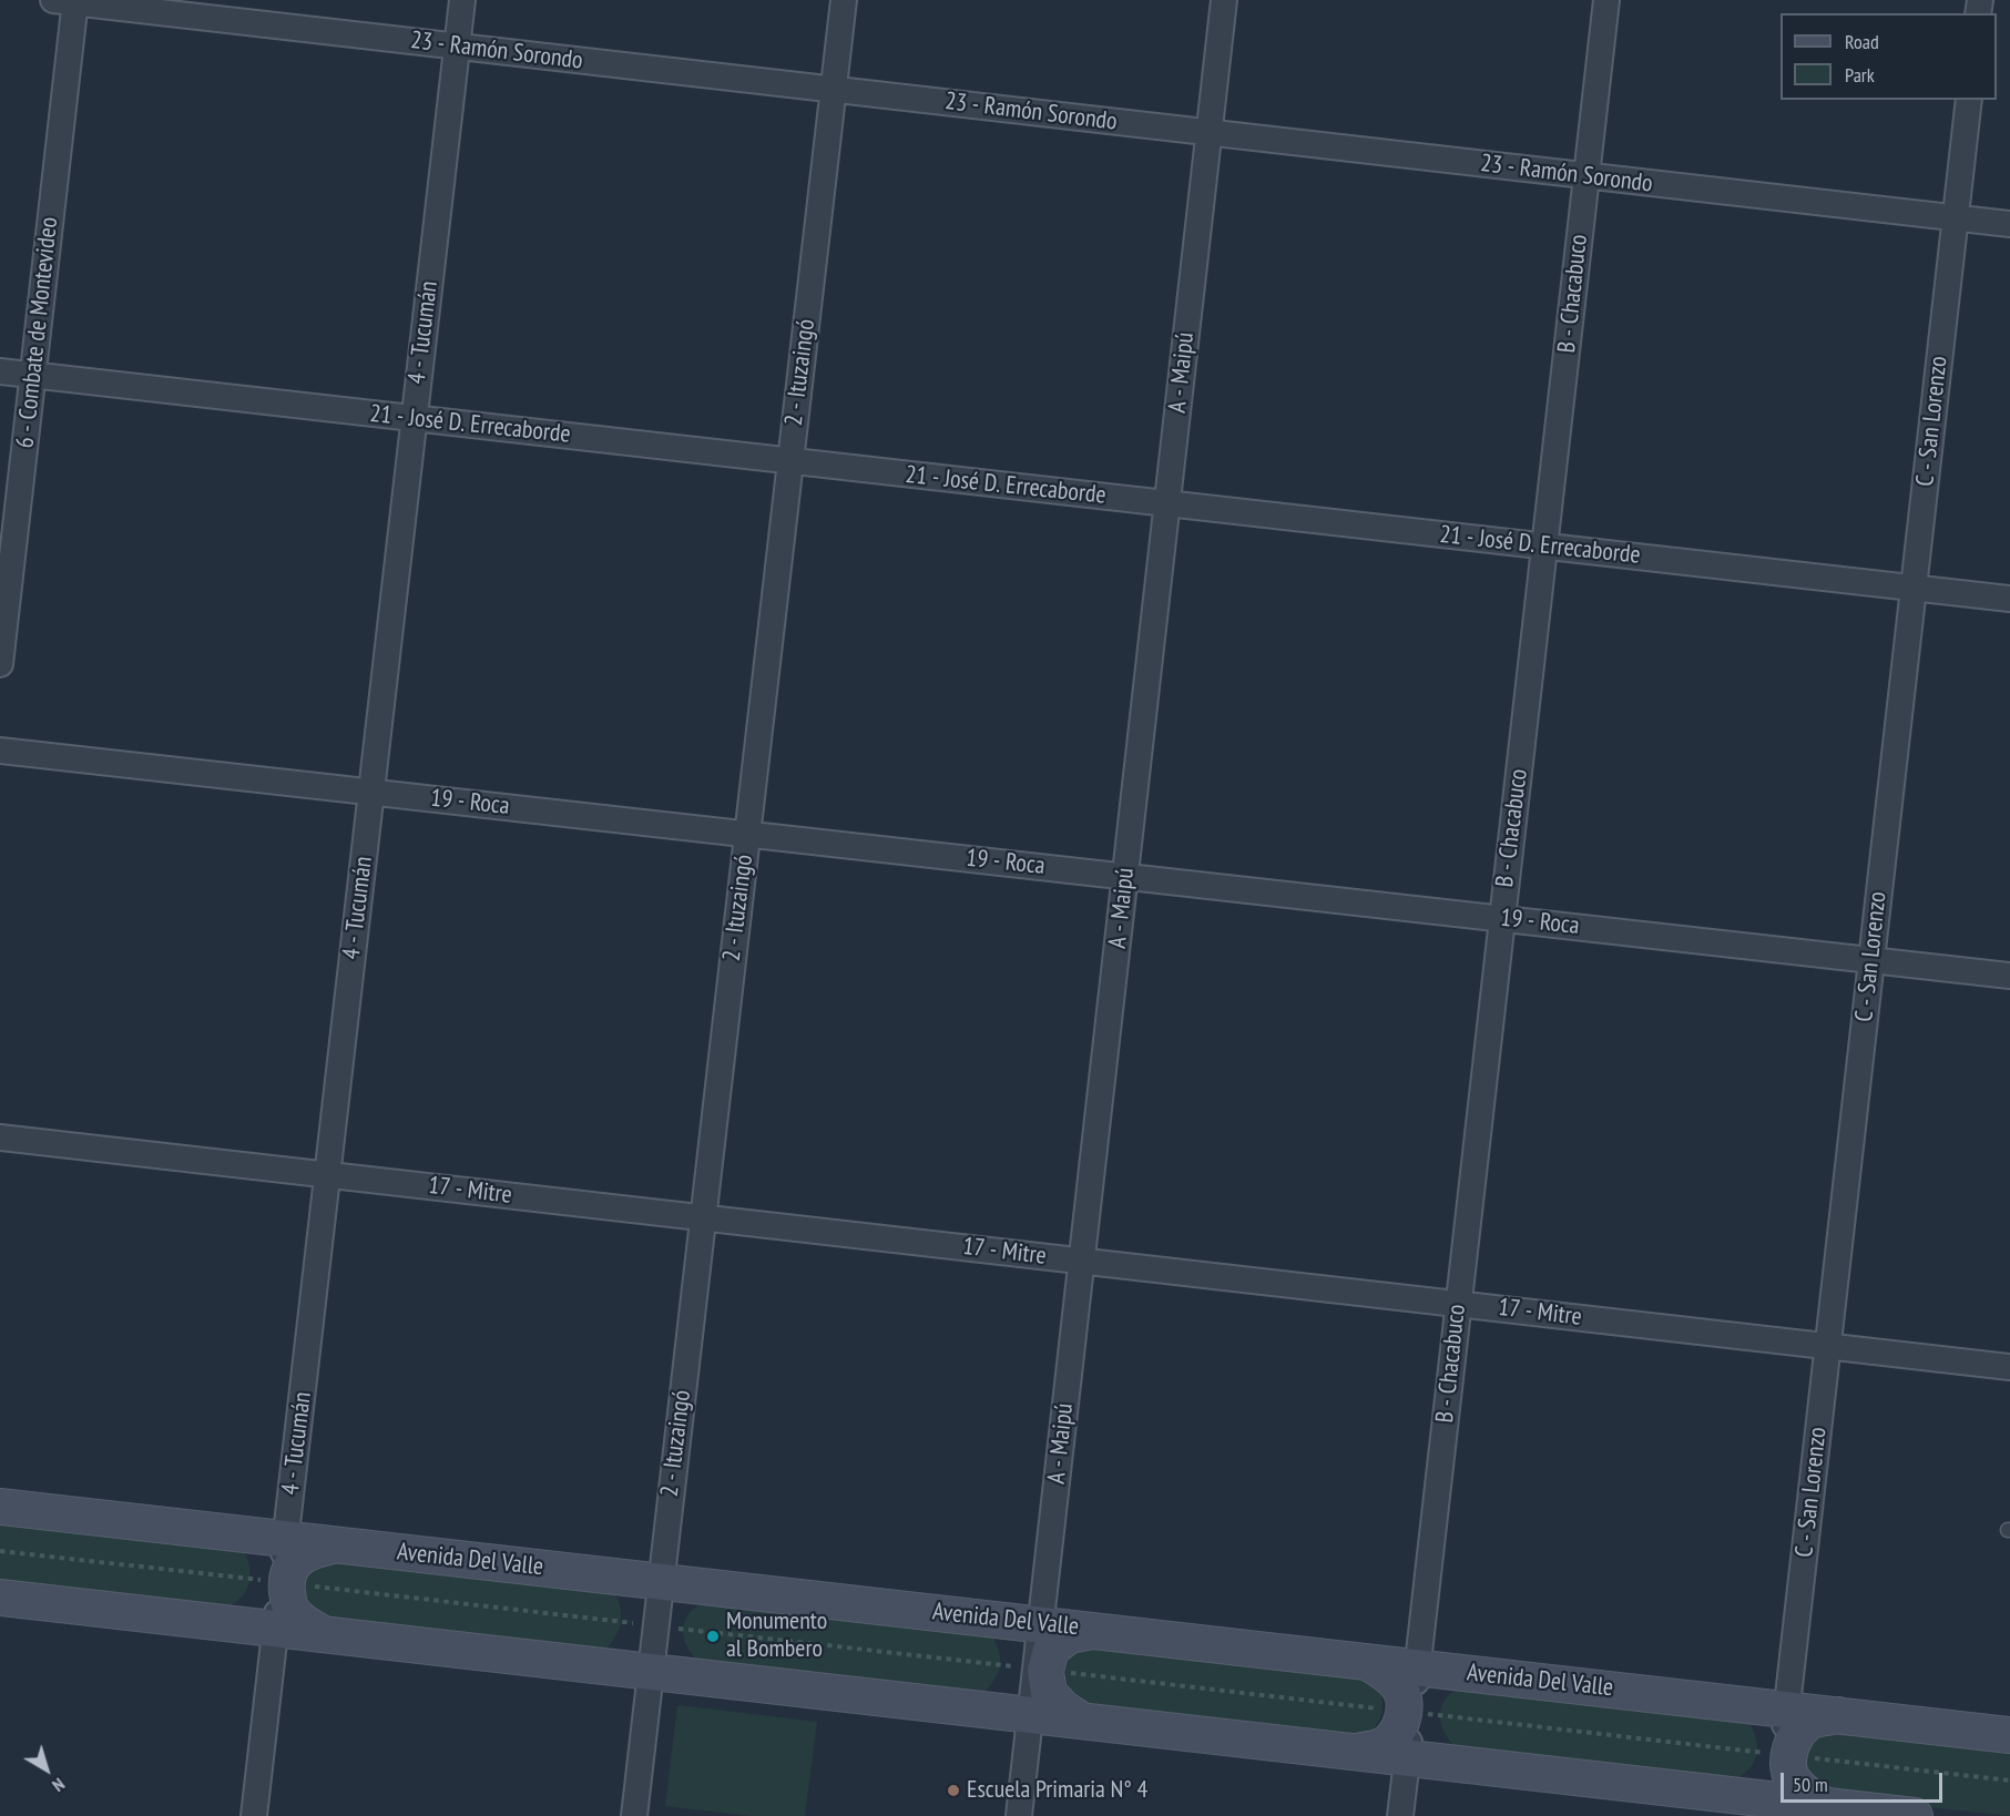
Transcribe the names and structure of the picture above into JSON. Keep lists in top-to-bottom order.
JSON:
{
  "streets": {
    "street": [
      "23 - Ramón Sorondo",
      "B - Chacabuco",
      "6 - Combate de Montevideo",
      "4 - Tucumán",
      "2 - Ituzaingó",
      "A - Maipú",
      "C - San Lorenzo",
      "21 - José D. Errecaborde",
      "19 - Roca",
      "17 - Mitre",
      "Avenida Del Valle"
    ]
  },
  "crossings": [
    ["23 - Ramón Sorondo", "B - Chacabuco"],
    ["23 - Ramón Sorondo", "6 - Combate de Montevideo"],
    ["23 - Ramón Sorondo", "4 - Tucumán"],
    ["23 - Ramón Sorondo", "2 - Ituzaingó"],
    ["23 - Ramón Sorondo", "A - Maipú"],
    ["23 - Ramón Sorondo", "C - San Lorenzo"],
    ["B - Chacabuco", "21 - José D. Errecaborde"],
    ["B - Chacabuco", "19 - Roca"],
    ["B - Chacabuco", "17 - Mitre"],
    ["B - Chacabuco", "Avenida Del Valle"],
    ["6 - Combate de Montevideo", "21 - José D. Errecaborde"],
    ["4 - Tucumán", "21 - José D. Errecaborde"],
    ["4 - Tucumán", "19 - Roca"],
    ["4 - Tucumán", "17 - Mitre"],
    ["4 - Tucumán", "Avenida Del Valle"],
    ["2 - Ituzaingó", "21 - José D. Errecaborde"],
    ["2 - Ituzaingó", "19 - Roca"],
    ["2 - Ituzaingó", "17 - Mitre"],
    ["2 - Ituzaingó", "Avenida Del Valle"],
    ["A - Maipú", "21 - José D. Errecaborde"],
    ["A - Maipú", "19 - Roca"],
    ["A - Maipú", "17 - Mitre"],
    ["A - Maipú", "Avenida Del Valle"],
    ["C - San Lorenzo", "21 - José D. Errecaborde"],
    ["C - San Lorenzo", "19 - Roca"],
    ["C - San Lorenzo", "17 - Mitre"],
    ["C - San Lorenzo", "Avenida Del Valle"]
  ],
  "places": ["Monumento al Bombero", "Escuela Primaria N° 4"],
  "legend": ["Road", "Park"],
  "scale_bar": "50 m",
  "north": "bottom right"
}
